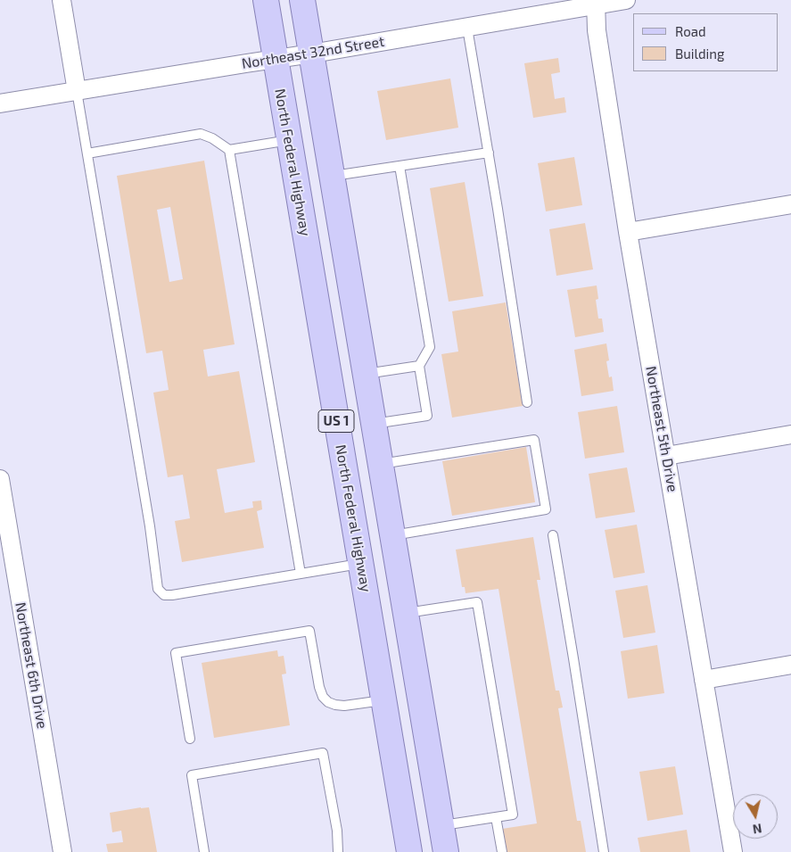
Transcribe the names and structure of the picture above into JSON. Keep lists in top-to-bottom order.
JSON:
{
  "streets": {
    "main road": ["North Federal Highway", "US 1"],
    "street": ["Northeast 32nd Street", "Northeast 5th Drive", "Northeast 6th Drive"]
  },
  "crossings": [
    ["Northeast 32nd Street", "North Federal Highway"],
    ["Northeast 32nd Street", "US 1"],
    ["Northeast 32nd Street", "Northeast 5th Drive"]
  ],
  "legend": ["Road", "Building"],
  "north": "bottom"
}
